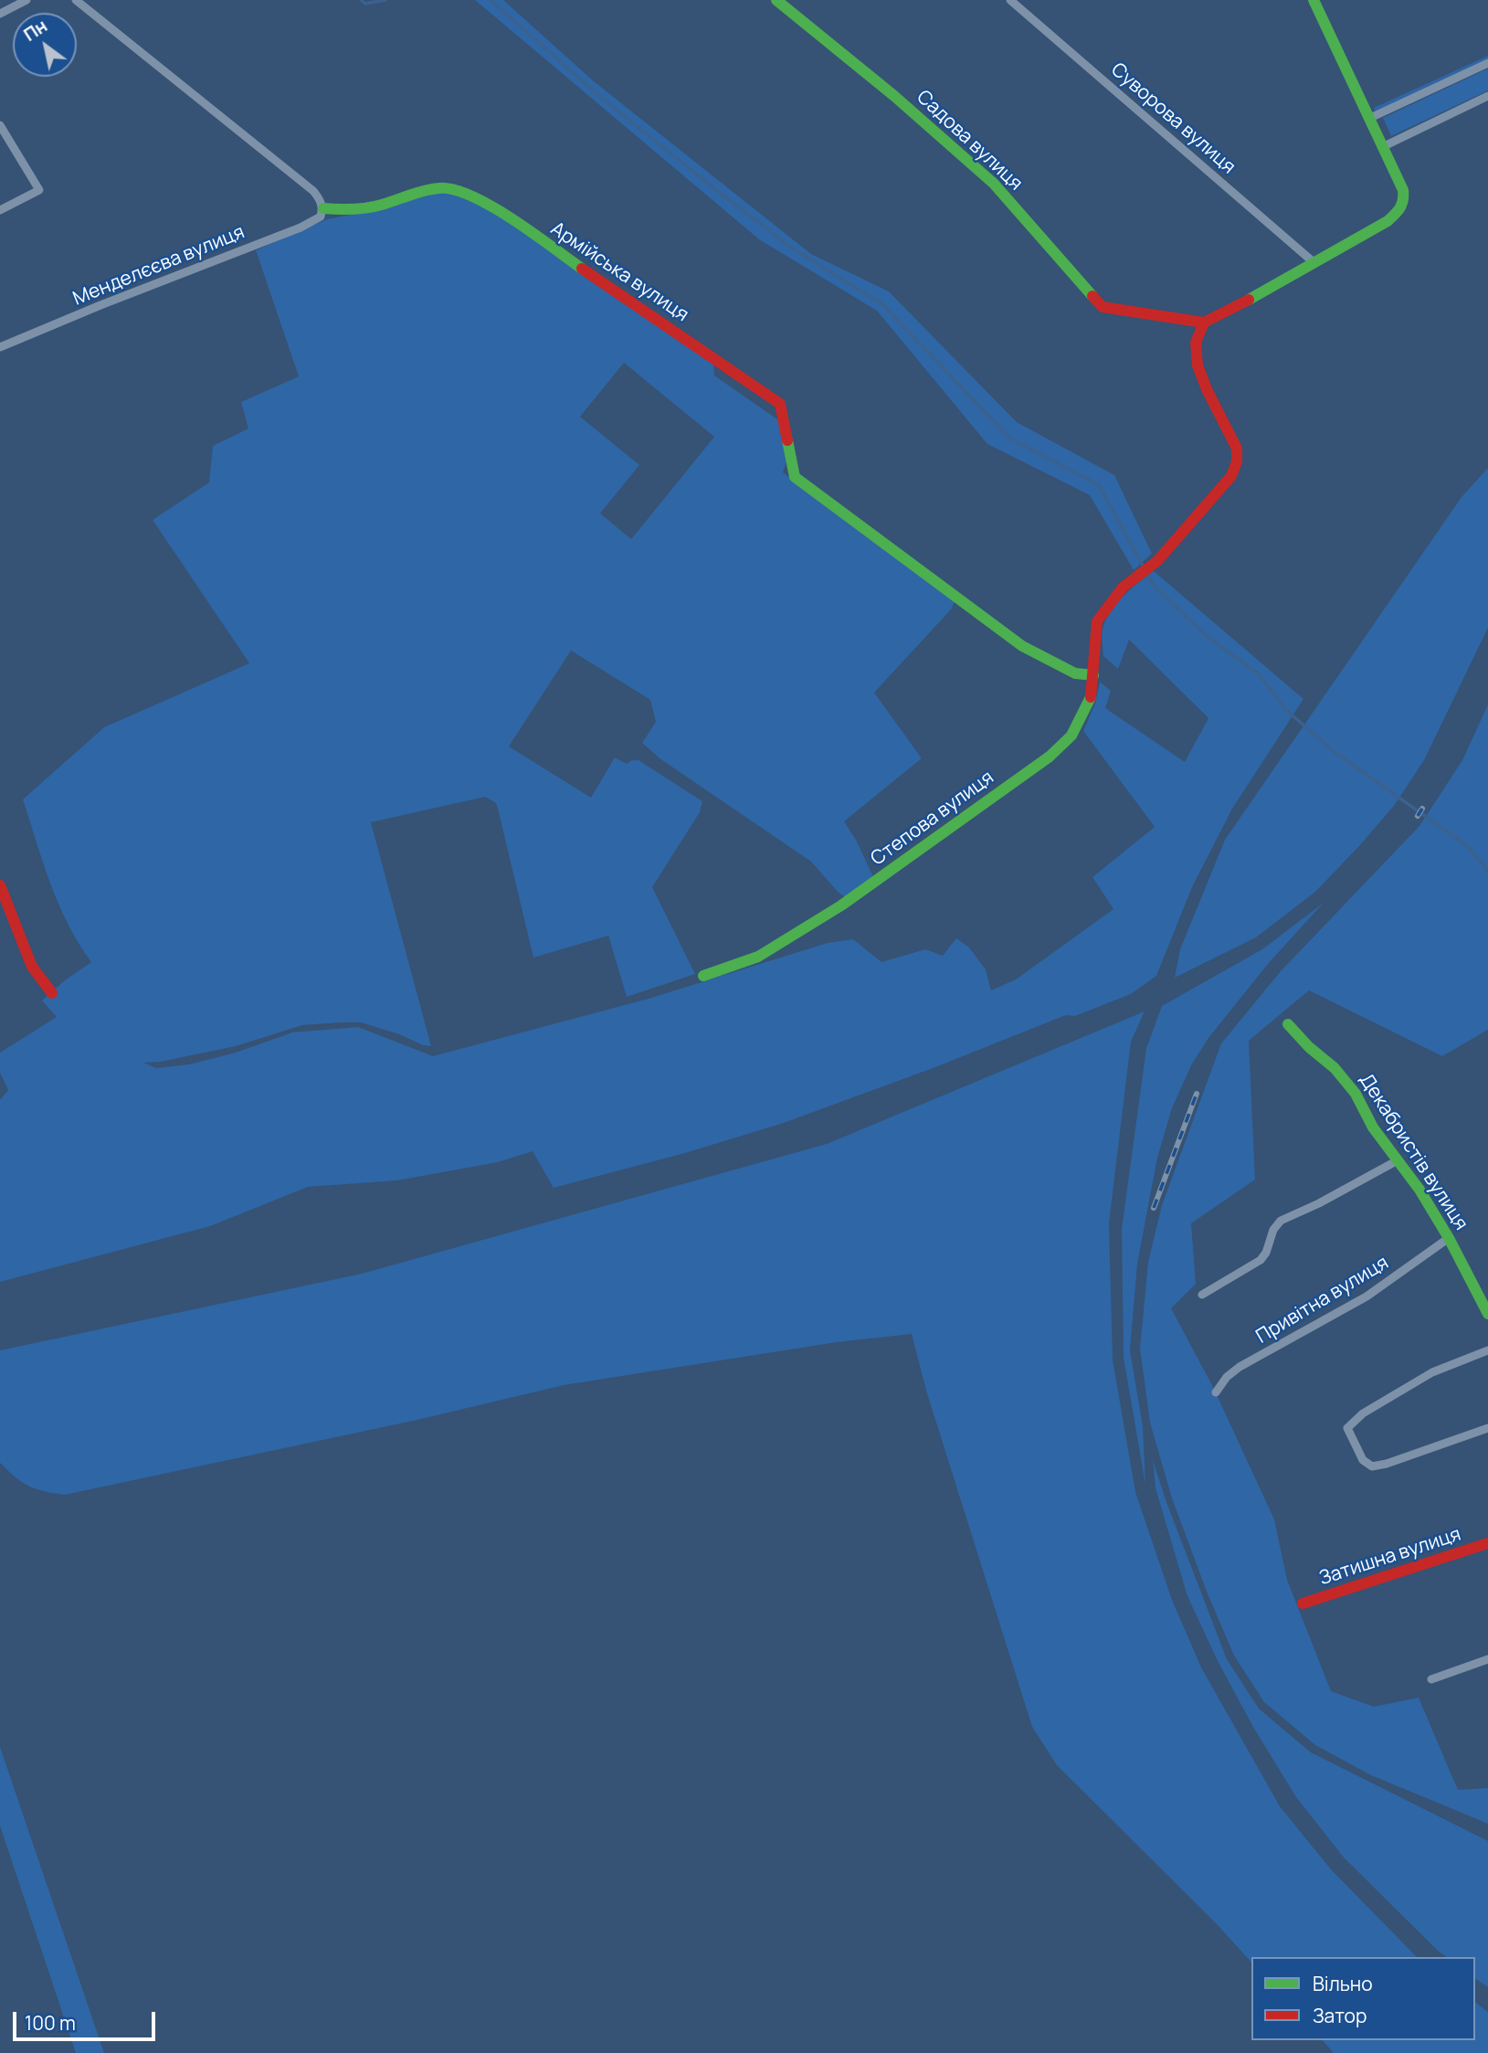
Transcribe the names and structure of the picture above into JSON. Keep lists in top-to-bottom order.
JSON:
{
  "streets": {
    "street": [
      "Суворова вулиця",
      "Садова вулиця",
      "Менделєєва вулиця",
      "Армійська вулиця",
      "Степова вулиця",
      "Декабристів вулиця",
      "Привітна вулиця",
      "Затишна вулиця"
    ]
  },
  "crossings": [
    ["Садова вулиця", "Степова вулиця"],
    ["Менделєєва вулиця", "Армійська вулиця"],
    ["Армійська вулиця", "Степова вулиця"],
    ["Декабристів вулиця", "Привітна вулиця"]
  ],
  "legend": ["Вільно", "Затор"],
  "scale_bar": "100 m",
  "north": "top left"
}
